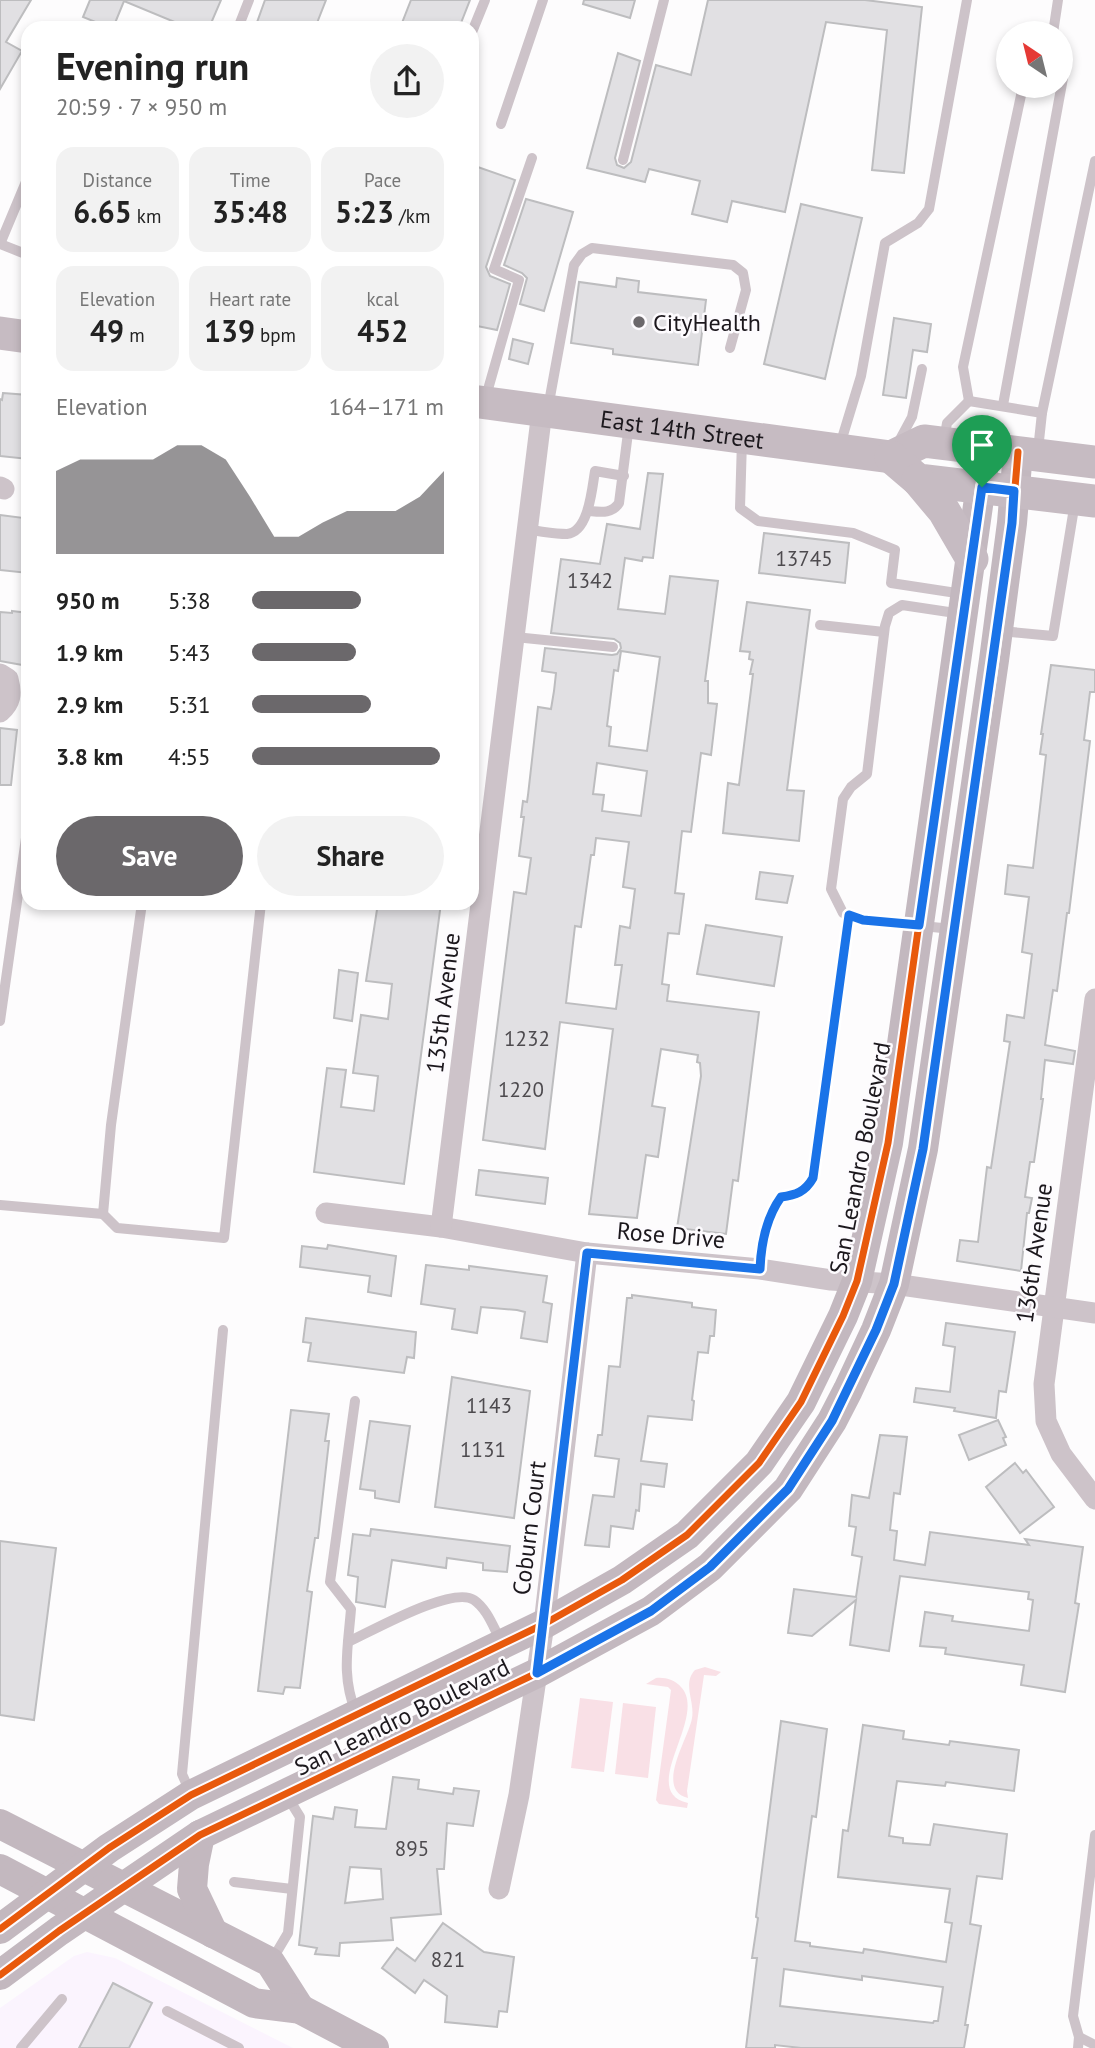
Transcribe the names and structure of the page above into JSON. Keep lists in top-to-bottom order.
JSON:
{
  "streets": {
    "main road": ["East 14th Street", "San Leandro Boulevard"],
    "street": [
      "135th Avenue",
      "Rose Drive",
      "136th Avenue",
      "Coburn Court"
    ]
  },
  "crossings": [
    ["East 14th Street", "135th Avenue"],
    ["135th Avenue", "Rose Drive"],
    ["San Leandro Boulevard", "Rose Drive"],
    ["San Leandro Boulevard", "Coburn Court"],
    ["Rose Drive", "136th Avenue"],
    ["Rose Drive", "Coburn Court"]
  ],
  "places": ["CityHealth"],
  "house_numbers": [
    "13745",
    "1342",
    "1232",
    "1220",
    "1143",
    "1131",
    "895",
    "821"
  ],
  "north": "top left",
  "page": {
    "heading": ["Evening run", "20:59 · 7 × 950 m"],
    "stats": [
      ["Distance", "6.65 km"],
      ["Time", "35:48"],
      ["Pace", "5:23 /km"],
      ["Elevation", "49 m"],
      ["Heart rate", "139 bpm"],
      ["kcal", "452"]
    ],
    "chart": ["Elevation", "164–171 m"],
    "list": [
      {
        "name": "950 m",
        "note": "5:38"
      },
      {
        "name": "1.9 km",
        "note": "5:43"
      },
      {
        "name": "2.9 km",
        "note": "5:31"
      },
      {
        "name": "3.8 km",
        "note": "4:55"
      }
    ],
    "buttons": ["Save", "Share"]
  }
}
